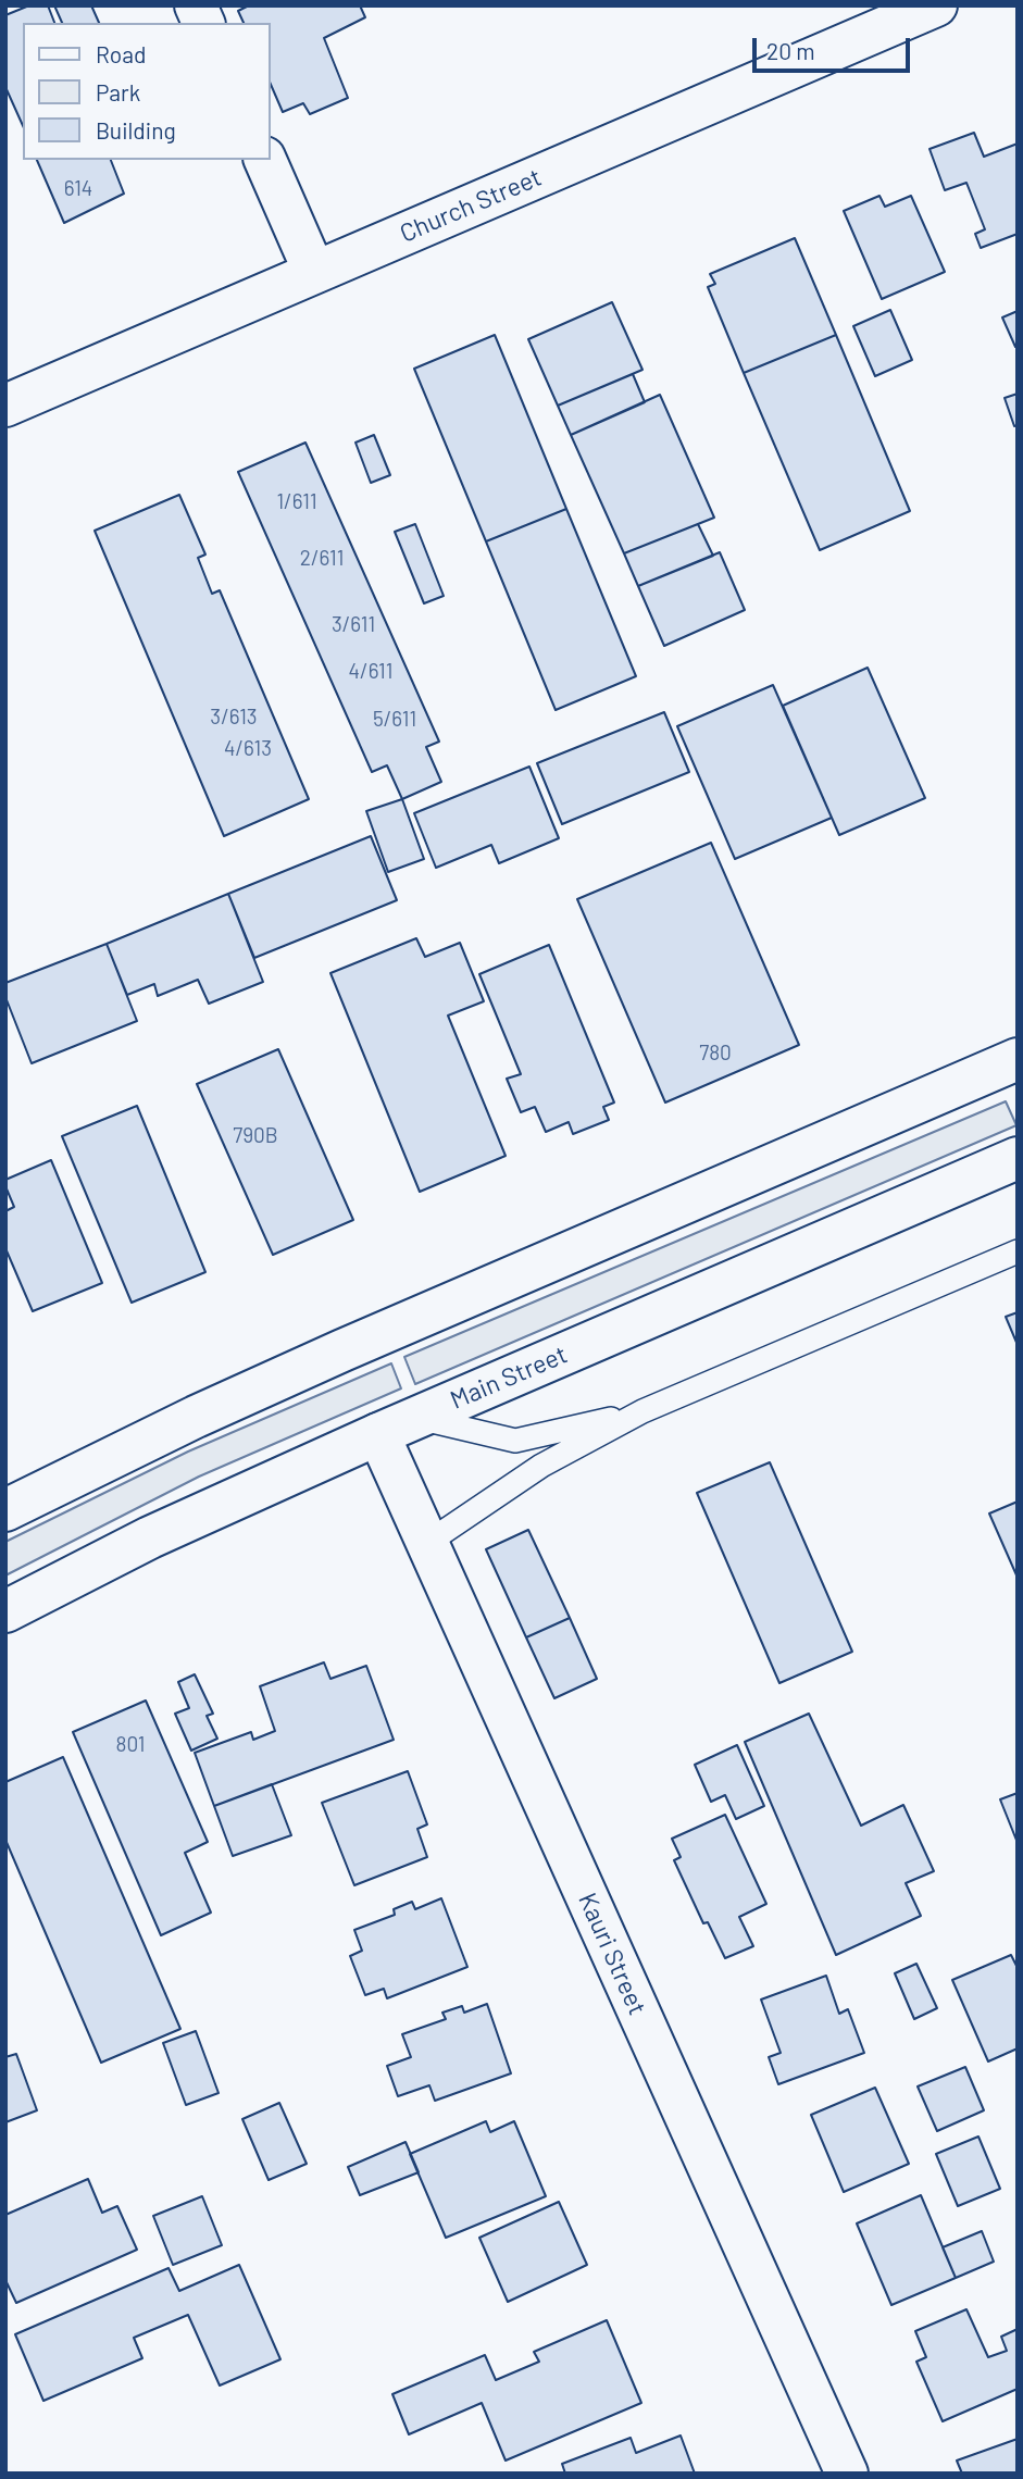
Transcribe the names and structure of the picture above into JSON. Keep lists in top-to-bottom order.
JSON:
{
  "streets": {
    "main road": ["Church Street", "Main Street", "Kauri Street"]
  },
  "crossings": [
    ["Main Street", "Kauri Street"]
  ],
  "house_numbers": [
    "614",
    "1/611",
    "2/611",
    "3/611",
    "4/611",
    "3/613",
    "5/611",
    "4/613",
    "780",
    "790B",
    "801"
  ],
  "legend": ["Road", "Park", "Building"],
  "scale_bar": "20 m"
}
